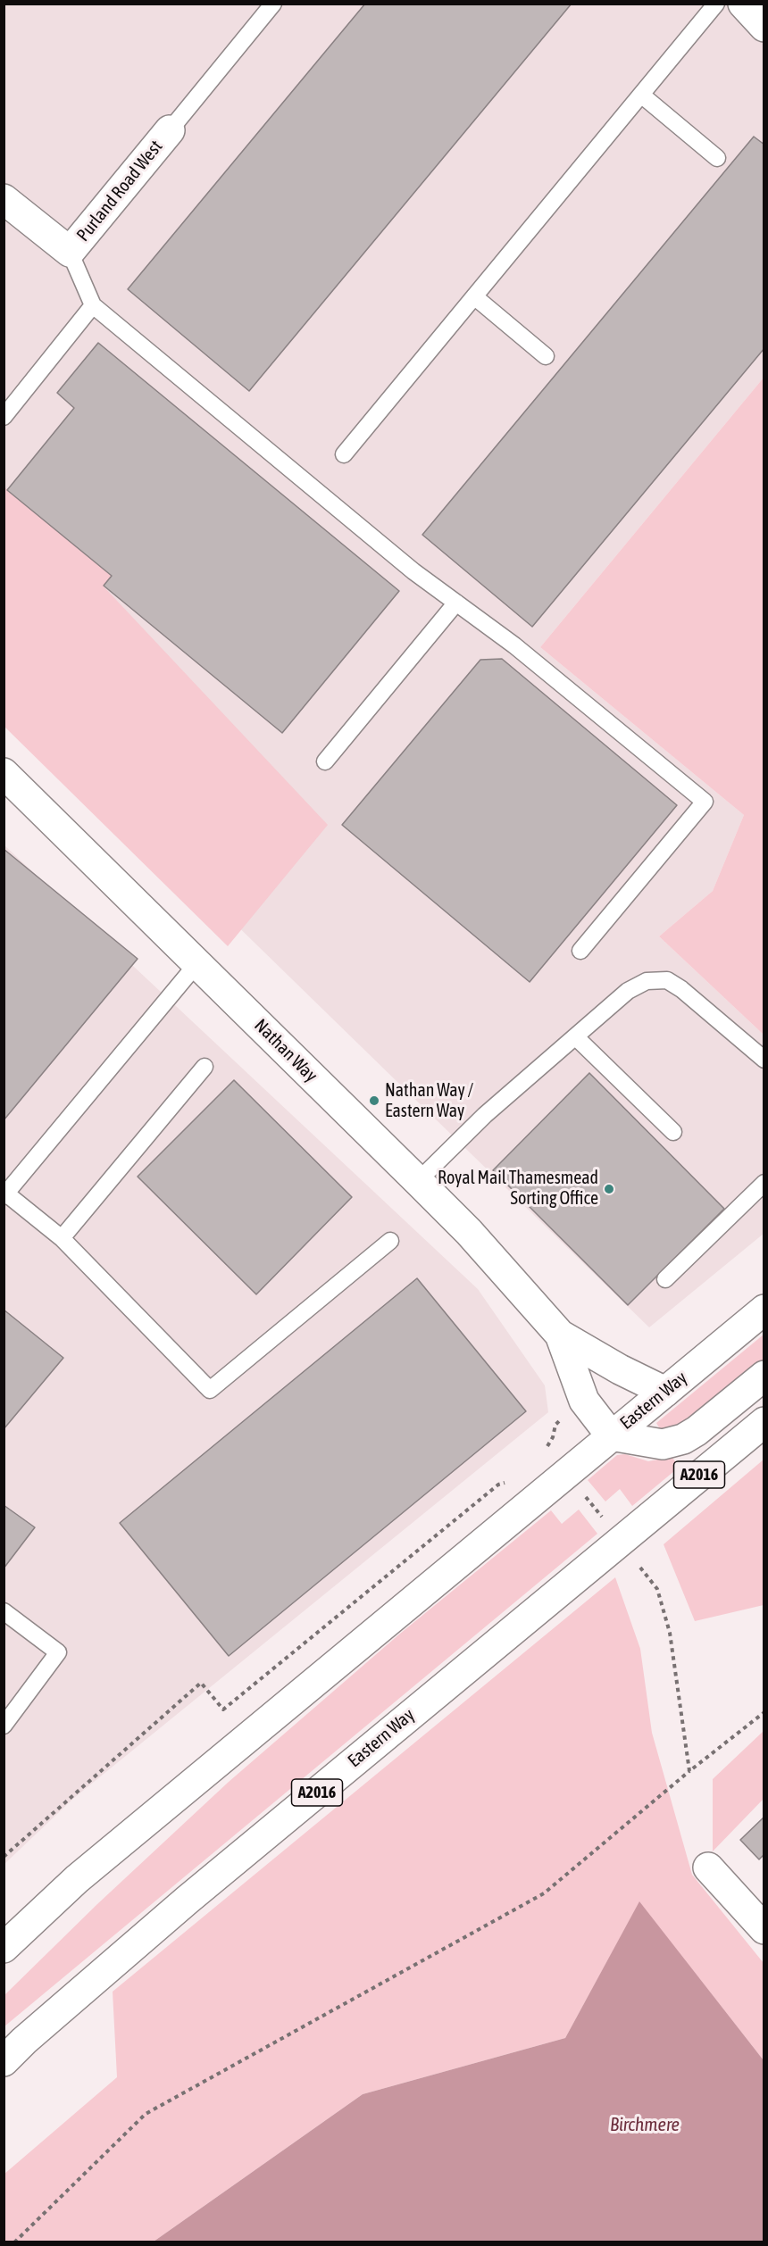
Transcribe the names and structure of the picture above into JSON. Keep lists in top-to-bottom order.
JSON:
{
  "streets": {
    "main road": [
      "Purland Road West",
      "Nathan Way",
      "Eastern Way",
      "A2016"
    ]
  },
  "crossings": [
    ["Nathan Way", "Eastern Way"]
  ],
  "water": ["Birchmere"],
  "places": ["Nathan Way / Eastern Way", "Royal Mail Thamesmead Sorting Office"]
}
